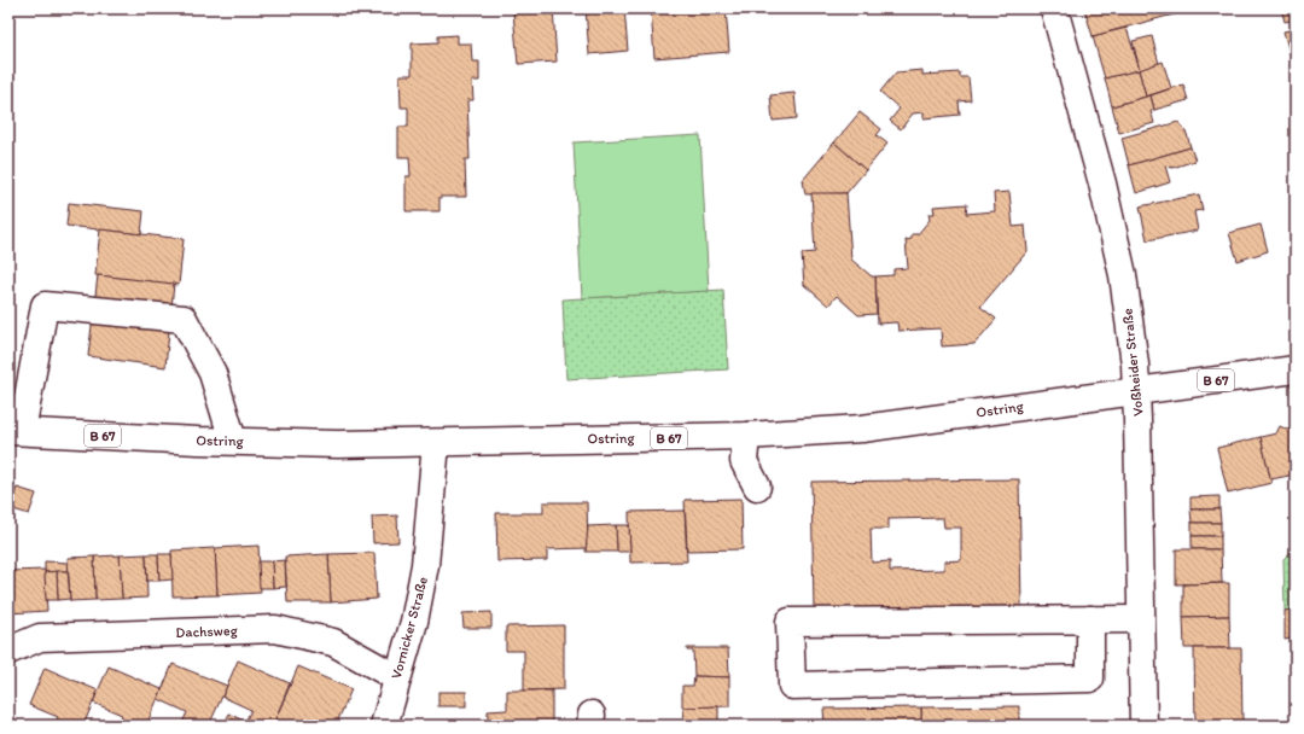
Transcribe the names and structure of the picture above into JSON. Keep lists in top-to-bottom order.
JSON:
{
  "streets": {
    "street": [
      "Voßheider Straße",
      "B 67",
      "Ostring",
      "Vornicker Straße",
      "Dachsweg"
    ]
  },
  "crossings": [
    ["Voßheider Straße", "Ostring"],
    ["Ostring", "Vornicker Straße"],
    ["Vornicker Straße", "Dachsweg"]
  ]
}
